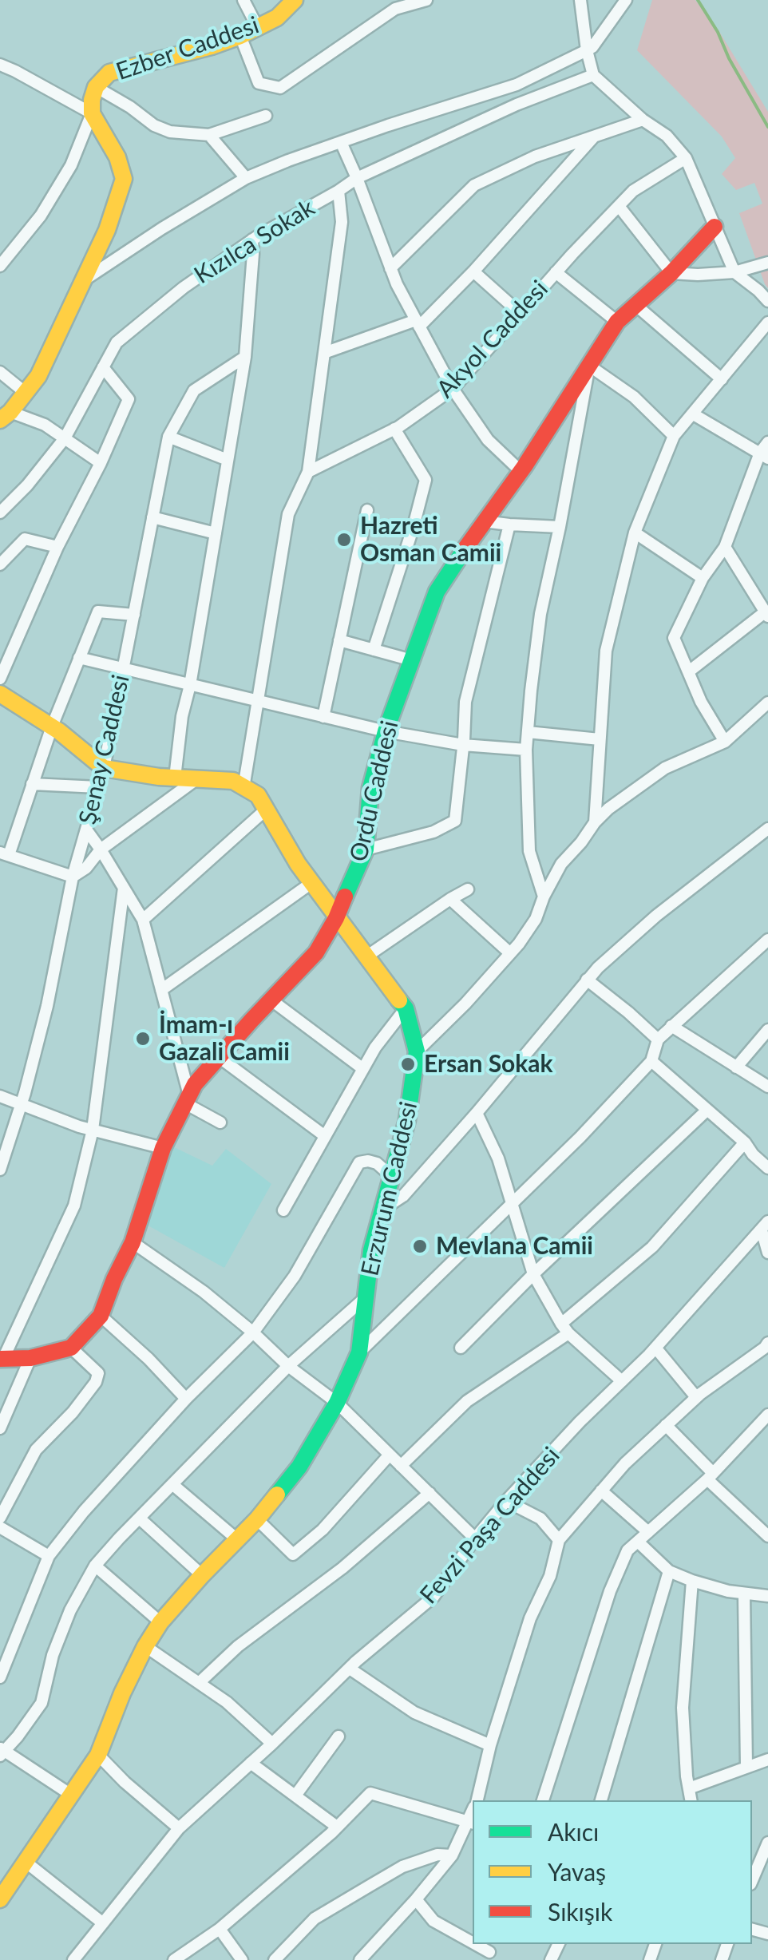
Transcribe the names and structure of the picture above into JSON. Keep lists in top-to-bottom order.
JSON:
{
  "streets": {
    "street": [
      "Ezber Caddesi",
      "Kızılca Sokak",
      "Akyol Caddesi",
      "Şenay Caddesi",
      "Ordu Caddesi",
      "Erzurum Caddesi",
      "Fevzi Paşa Caddesi"
    ]
  },
  "crossings": [
    ["Ordu Caddesi", "Erzurum Caddesi"]
  ],
  "places": [
    "Hazreti Osman Camii",
    "İmam-ı Gazali Camii",
    "Ersan Sokak",
    "Mevlana Camii"
  ],
  "legend": ["Akıcı", "Yavaş", "Sıkışık"]
}
